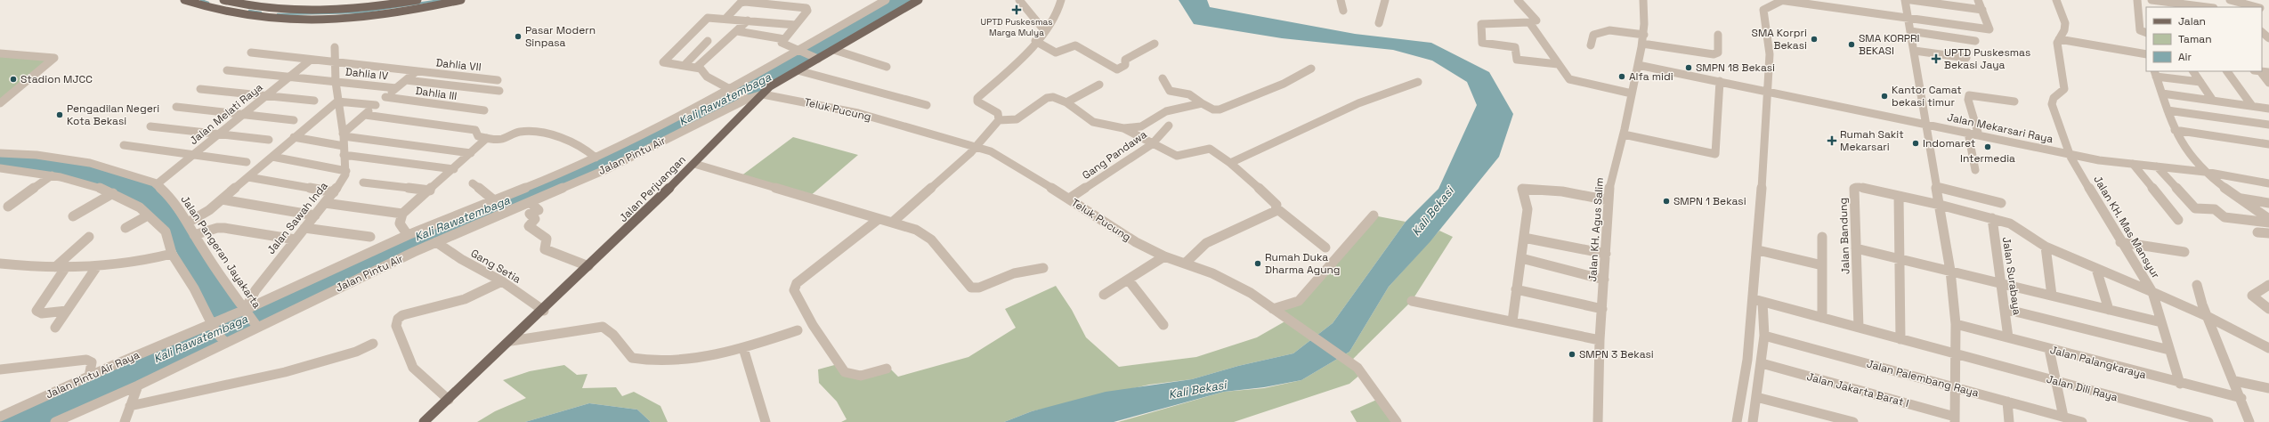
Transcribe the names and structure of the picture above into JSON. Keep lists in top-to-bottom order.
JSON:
{
  "streets": {
    "main road": ["Jalan Perjuangan"],
    "street": [
      "Dahlia VII",
      "Dahlia lV",
      "Dahlia III",
      "Teluk Pucung",
      "Jalan Melati Raya",
      "Jalan Mekarsari Raya",
      "Gang Pandawa",
      "Jalan Pintu Air",
      "Jalan Sawah Inda",
      "Jalan KH. Mas Mansyur",
      "Jalan KH. Agus Salim",
      "Jalan Bandung",
      "Jalan Pangeran Jayakarta",
      "Gang Setia",
      "Jalan Surabaya",
      "Jalan Palangkaraya",
      "Jalan Pintu Air Raya",
      "Jalan Palembang Raya",
      "Jalan Dili Raya",
      "Jalan Jakarta Barat I"
    ]
  },
  "crossings": [
    ["Dahlia VII", "Jalan Melati Raya"],
    ["Dahlia lV", "Jalan Melati Raya"],
    ["Teluk Pucung", "Gang Pandawa"],
    ["Teluk Pucung", "Jalan Pintu Air"],
    ["Teluk Pucung", "Jalan Perjuangan"],
    ["Jalan Melati Raya", "Jalan Pangeran Jayakarta"],
    ["Jalan Mekarsari Raya", "Jalan KH. Mas Mansyur"],
    ["Jalan Mekarsari Raya", "Jalan KH. Agus Salim"],
    ["Jalan Pintu Air", "Jalan Perjuangan"],
    ["Jalan Pintu Air", "Jalan Pangeran Jayakarta"],
    ["Jalan Pintu Air", "Gang Setia"],
    ["Jalan Pintu Air", "Jalan Pintu Air Raya"],
    ["Jalan Perjuangan", "Gang Setia"],
    ["Jalan Sawah Inda", "Jalan Pangeran Jayakarta"],
    ["Jalan Sawah Inda", "Jalan Pintu Air Raya"],
    ["Jalan KH. Mas Mansyur", "Jalan Bandung"],
    ["Jalan Bandung", "Jalan Surabaya"],
    ["Jalan Bandung", "Jalan Dili Raya"],
    ["Jalan Pangeran Jayakarta", "Jalan Pintu Air Raya"],
    ["Jalan Surabaya", "Jalan Palangkaraya"]
  ],
  "water": ["Kali Rawatembaga", "Kali Bekasi"],
  "places": {
    "health": ["UPTD Puskesmas Marga Mulya", "UPTD Puskesmas Bekasi Jaya", "Rumah Sakit Mekarsari"],
    "other": [
      "Pasar Modern Sinpasa",
      "SMA Korpri Bekasi",
      "SMA KORPRI BEKASI",
      "SMPN 18 Bekasi",
      "Alfa midi",
      "Stadion MJCC",
      "Kantor Camat bekasi timur",
      "Pengadilan Negeri Kota Bekasi",
      "Indomaret",
      "Intermedia",
      "SMPN 1 Bekasi",
      "Rumah Duka Dharma Agung",
      "SMPN 3 Bekasi"
    ]
  },
  "legend": ["Jalan", "Taman", "Air"]
}
